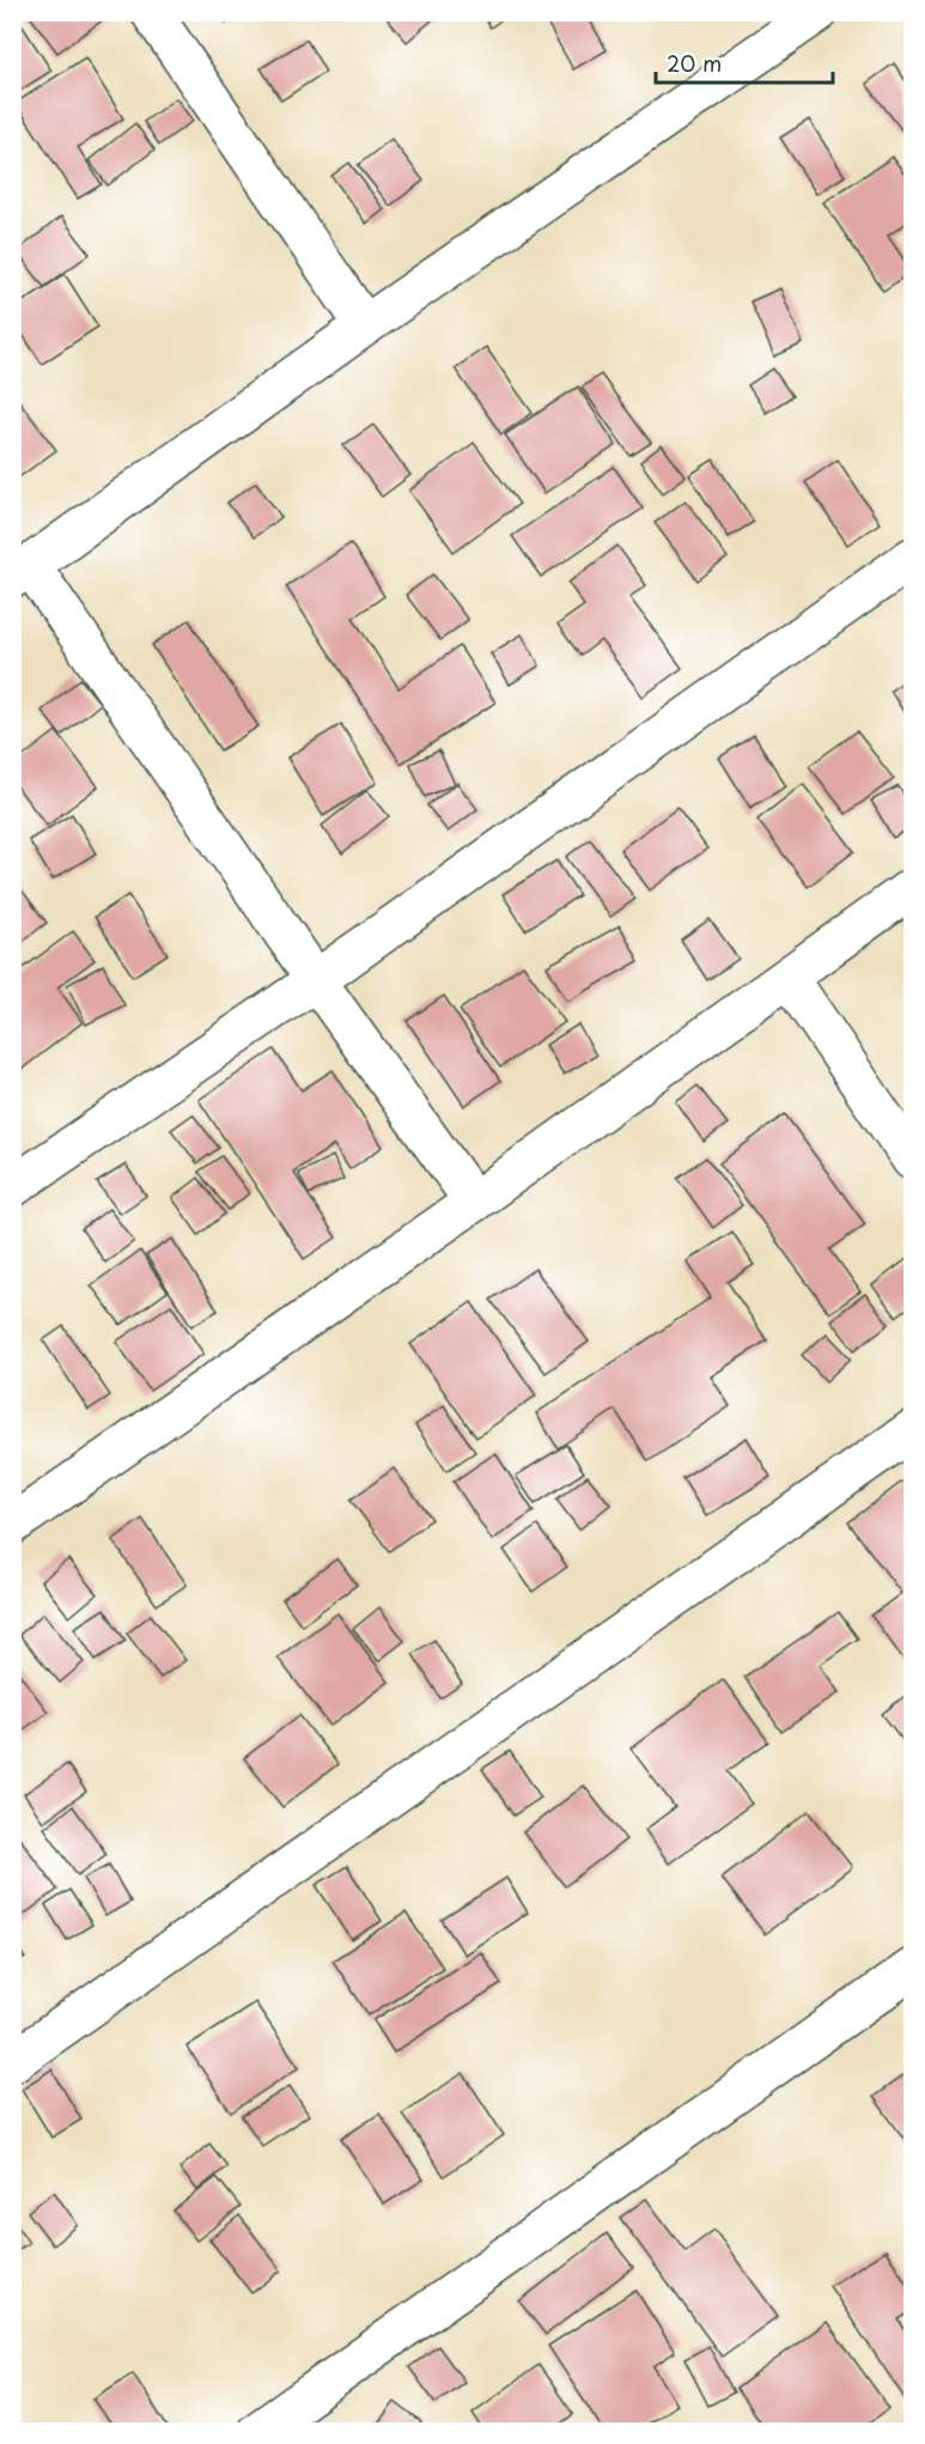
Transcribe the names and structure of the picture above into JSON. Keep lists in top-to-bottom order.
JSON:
{
  "scale_bar": "20 m"
}
